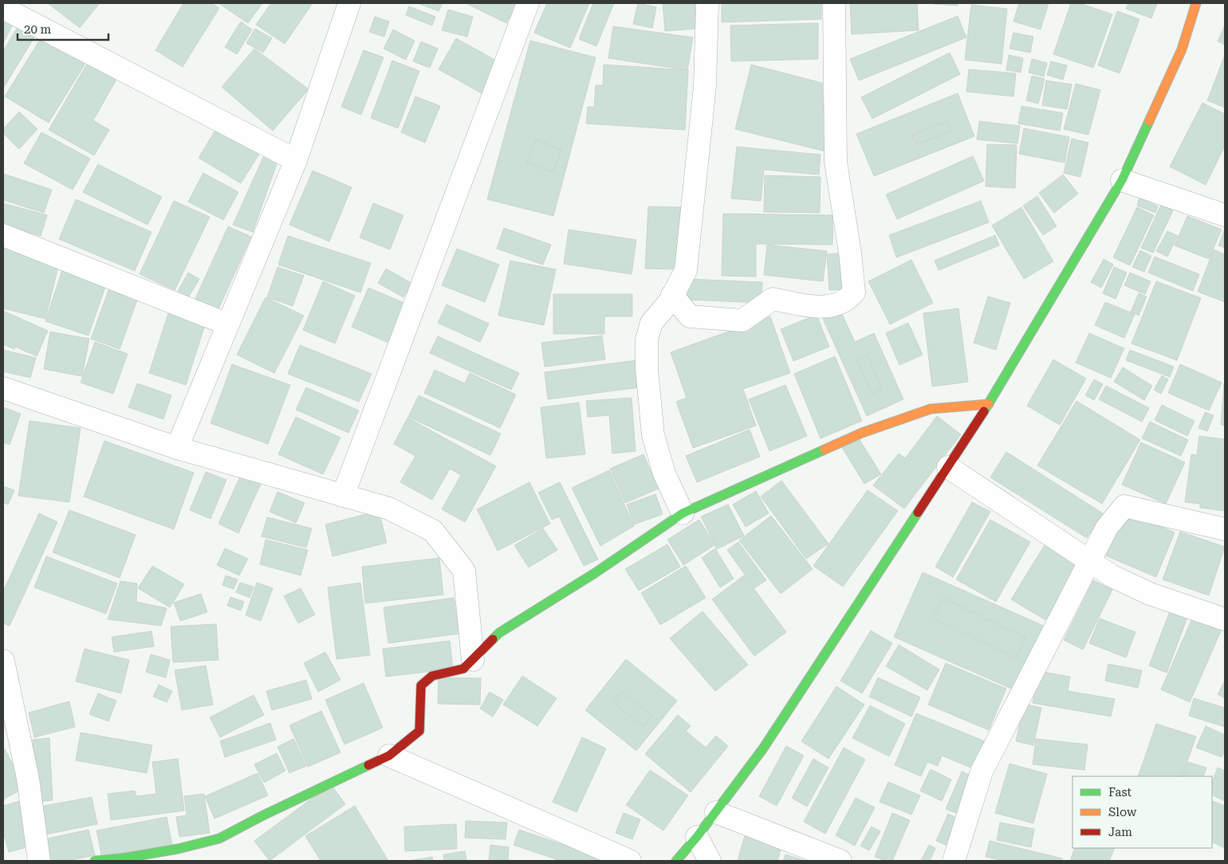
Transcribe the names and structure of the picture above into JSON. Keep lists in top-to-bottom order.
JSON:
{
  "legend": ["Fast", "Slow", "Jam"],
  "scale_bar": "20 m"
}
